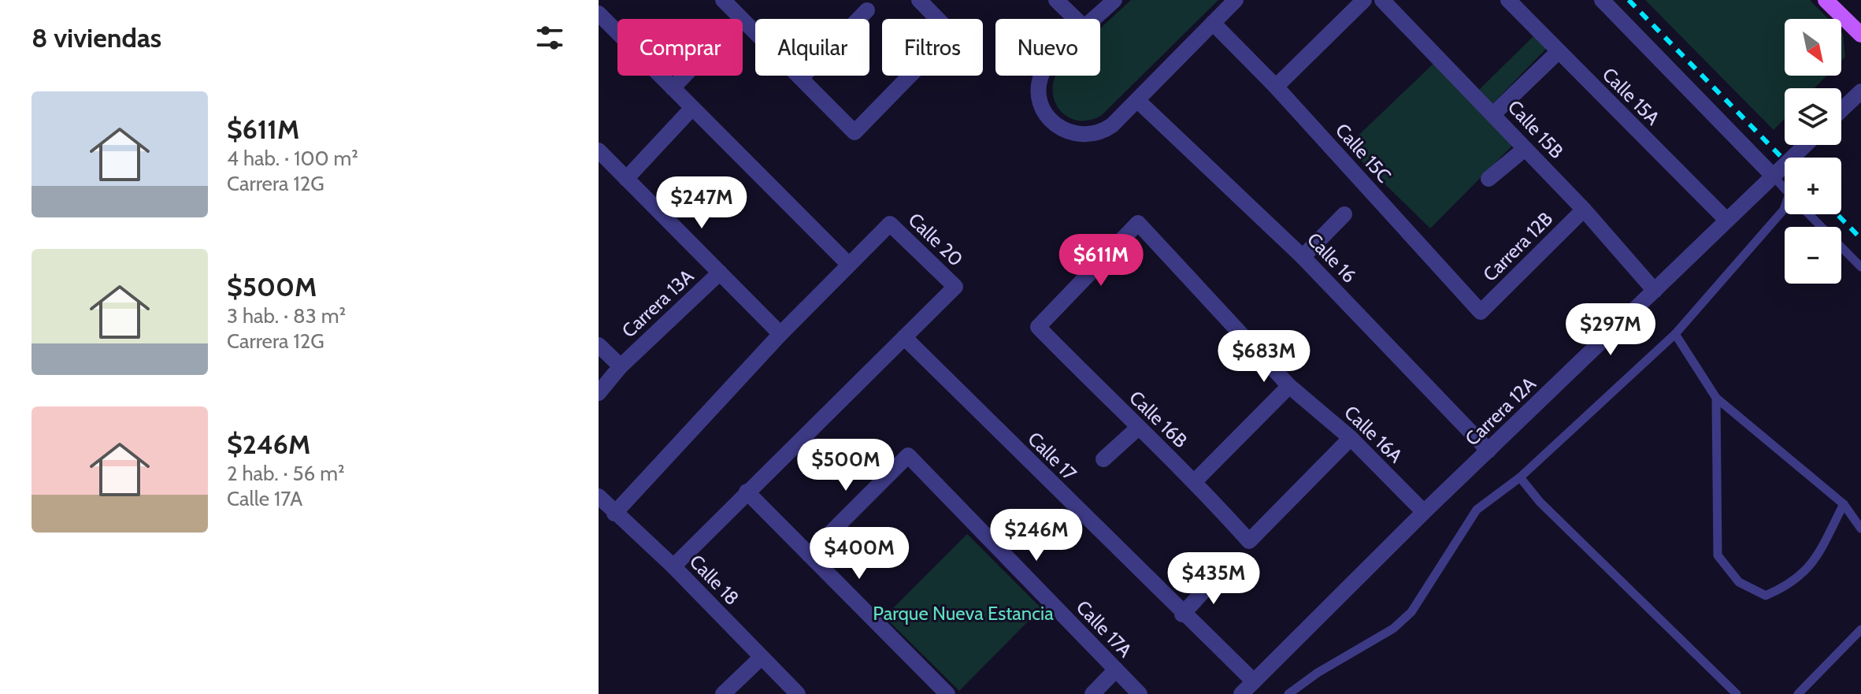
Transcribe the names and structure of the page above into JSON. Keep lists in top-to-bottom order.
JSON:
{
  "streets": {
    "street": [
      "Calle 15A",
      "Calle 15B",
      "Calle 15C",
      "Calle 20",
      "Carrera 12B",
      "Calle 16",
      "Carrera 13A",
      "Carrera 12A",
      "Calle 16B",
      "Calle 16A",
      "Calle 17",
      "Calle 18",
      "Calle 17A"
    ]
  },
  "crossings": [
    ["Calle 15A", "Carrera 12A"],
    ["Calle 15B", "Carrera 12B"],
    ["Calle 15B", "Carrera 12A"],
    ["Calle 15C", "Carrera 12B"],
    ["Calle 20", "Calle 17"],
    ["Calle 20", "Calle 18"],
    ["Calle 16", "Carrera 12A"],
    ["Carrera 12A", "Calle 16A"],
    ["Carrera 12A", "Calle 17"],
    ["Calle 16B", "Calle 16A"]
  ],
  "parks": ["Parque Nueva Estancia"],
  "north": "bottom right",
  "page": {
    "heading": "8 viviendas",
    "map_buttons": ["+", "−"],
    "chip": [
      "Comprar",
      "Alquilar",
      "Filtros",
      "Nuevo"
    ],
    "list": [
      {
        "name": "$611M",
        "note": "4 hab. · 100 m² · Carrera 12G"
      },
      {
        "name": "$500M",
        "note": "3 hab. · 83 m² · Carrera 12G"
      },
      {
        "name": "$246M",
        "note": "2 hab. · 56 m² · Calle 17A"
      }
    ],
    "price": [
      "$247M",
      "$611M",
      "$297M",
      "$683M",
      "$500M",
      "$246M",
      "$400M",
      "$435M"
    ]
  }
}
